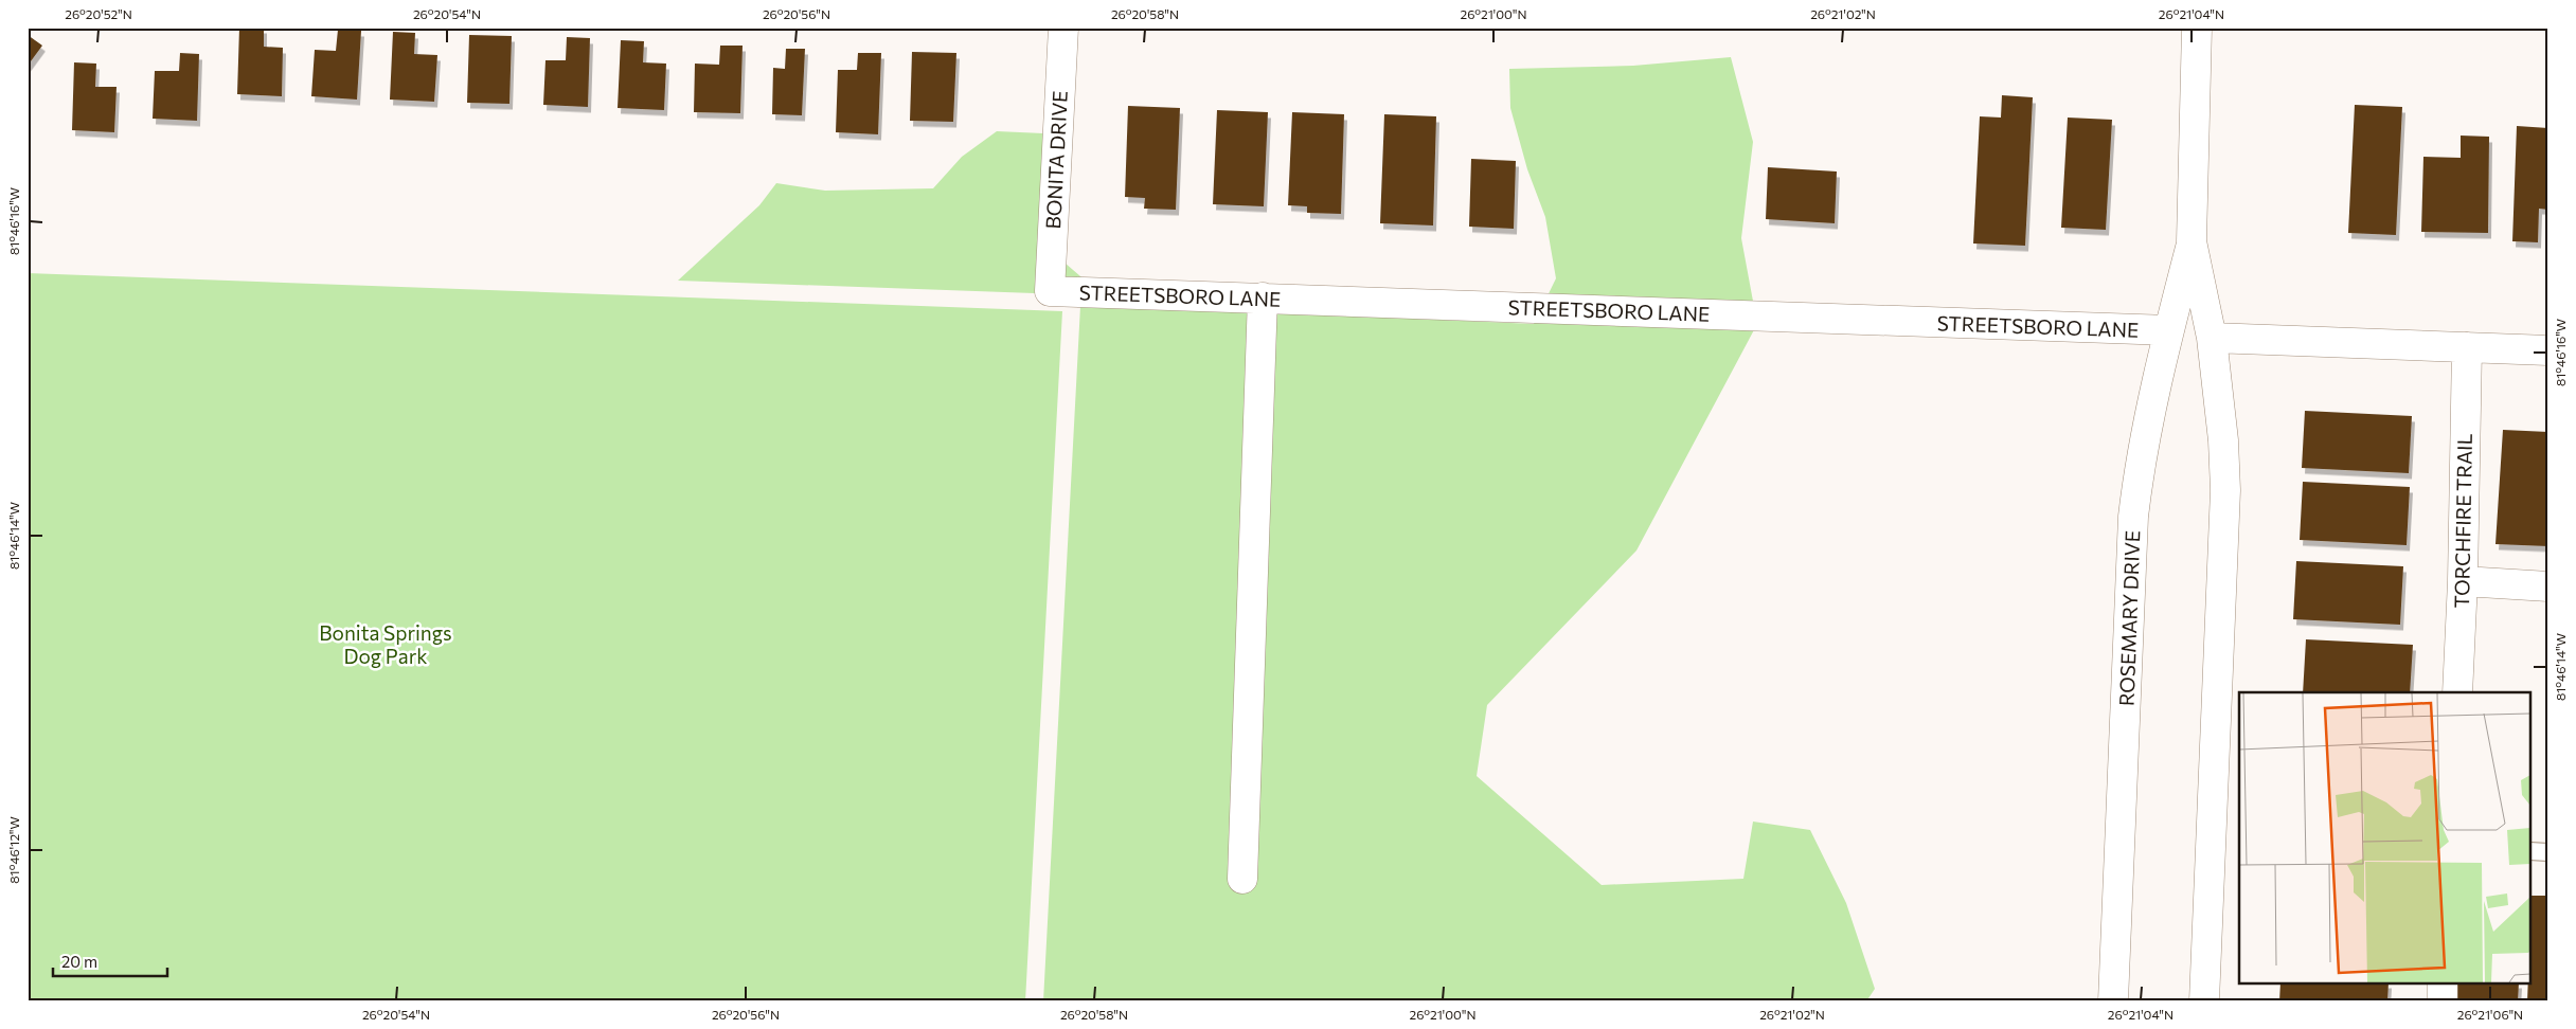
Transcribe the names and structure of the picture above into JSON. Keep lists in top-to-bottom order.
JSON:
{
  "streets": {
    "street": [
      "BONITA DRIVE",
      "STREETSBORO LANE",
      "TORCHFIRE TRAIL",
      "ROSEMARY DRIVE"
    ]
  },
  "crossings": [
    ["BONITA DRIVE", "STREETSBORO LANE"],
    ["STREETSBORO LANE", "ROSEMARY DRIVE"]
  ],
  "parks": ["Bonita Springs Dog Park"],
  "scale_bar": "20 m",
  "coordinates": [
    "26°20'52\"N",
    "26°20'54\"N",
    "26°20'56\"N",
    "26°20'58\"N",
    "26°21'00\"N",
    "26°21'02\"N",
    "26°21'04\"N",
    "81°46'16\"W",
    "81°46'14\"W",
    "81°46'12\"W",
    "26°21'06\"N"
  ]
}
